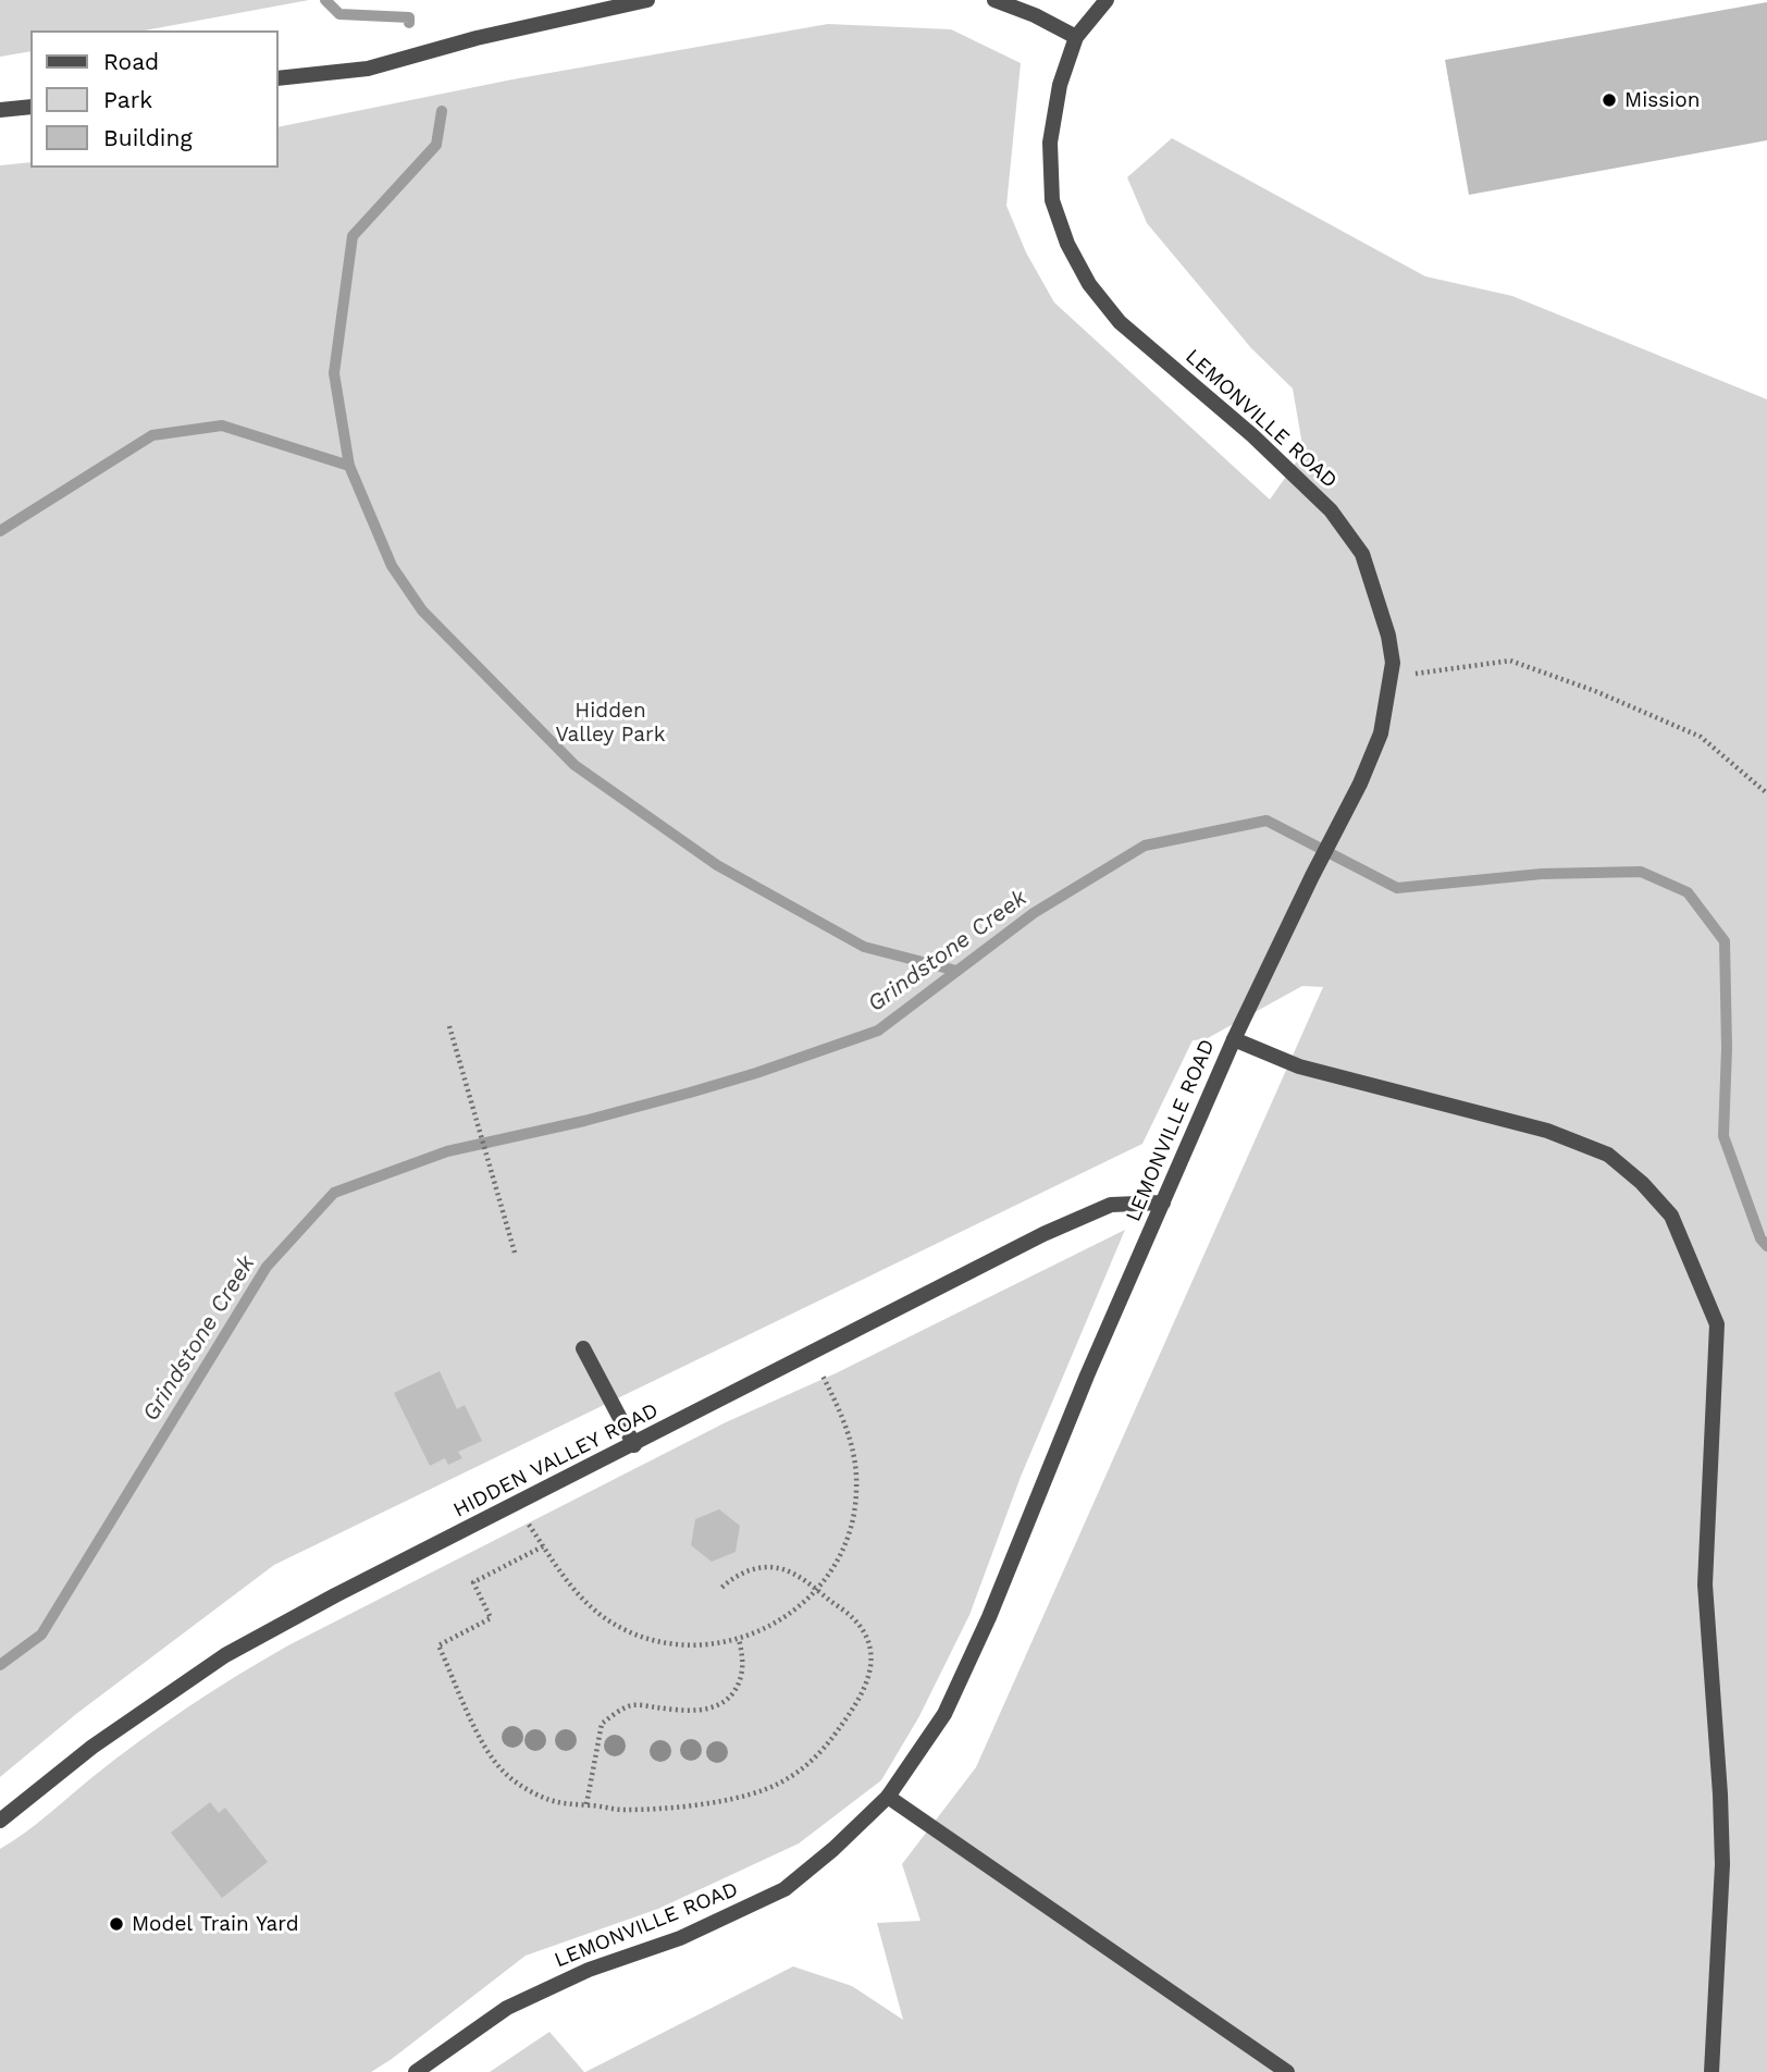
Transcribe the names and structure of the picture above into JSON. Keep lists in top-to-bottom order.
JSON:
{
  "streets": {
    "street": ["LEMONVILLE ROAD", "HIDDEN VALLEY ROAD"]
  },
  "crossings": [
    ["LEMONVILLE ROAD", "HIDDEN VALLEY ROAD"]
  ],
  "water": ["Grindstone Creek"],
  "parks": ["Hidden Valley Park"],
  "places": ["Mission", "Model Train Yard"],
  "legend": ["Road", "Park", "Building"]
}
